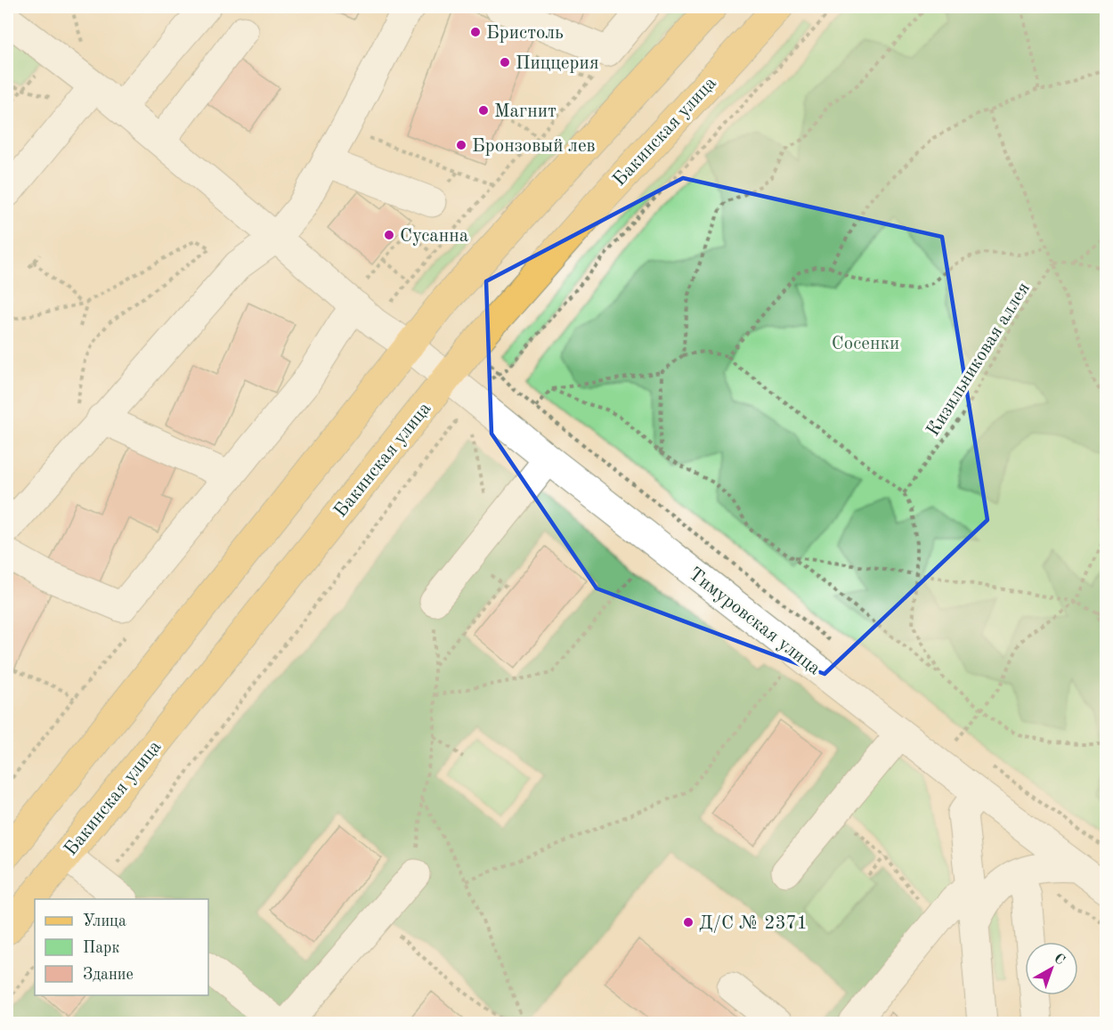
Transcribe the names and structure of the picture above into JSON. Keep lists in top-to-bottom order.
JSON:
{
  "streets": {
    "main road": ["Бакинская улица"],
    "street": ["Тимуровская улица"],
    "path": ["Кизильниковая аллея"]
  },
  "crossings": [
    ["Бакинская улица", "Тимуровская улица"]
  ],
  "parks": ["Сосенки"],
  "places": [
    "Бристоль",
    "Пиццерия",
    "Магнит",
    "Бронзовый лев",
    "Сусанна",
    "Д/C № 2371"
  ],
  "legend": ["Улица", "Парк", "Здание"],
  "north": "top right"
}
